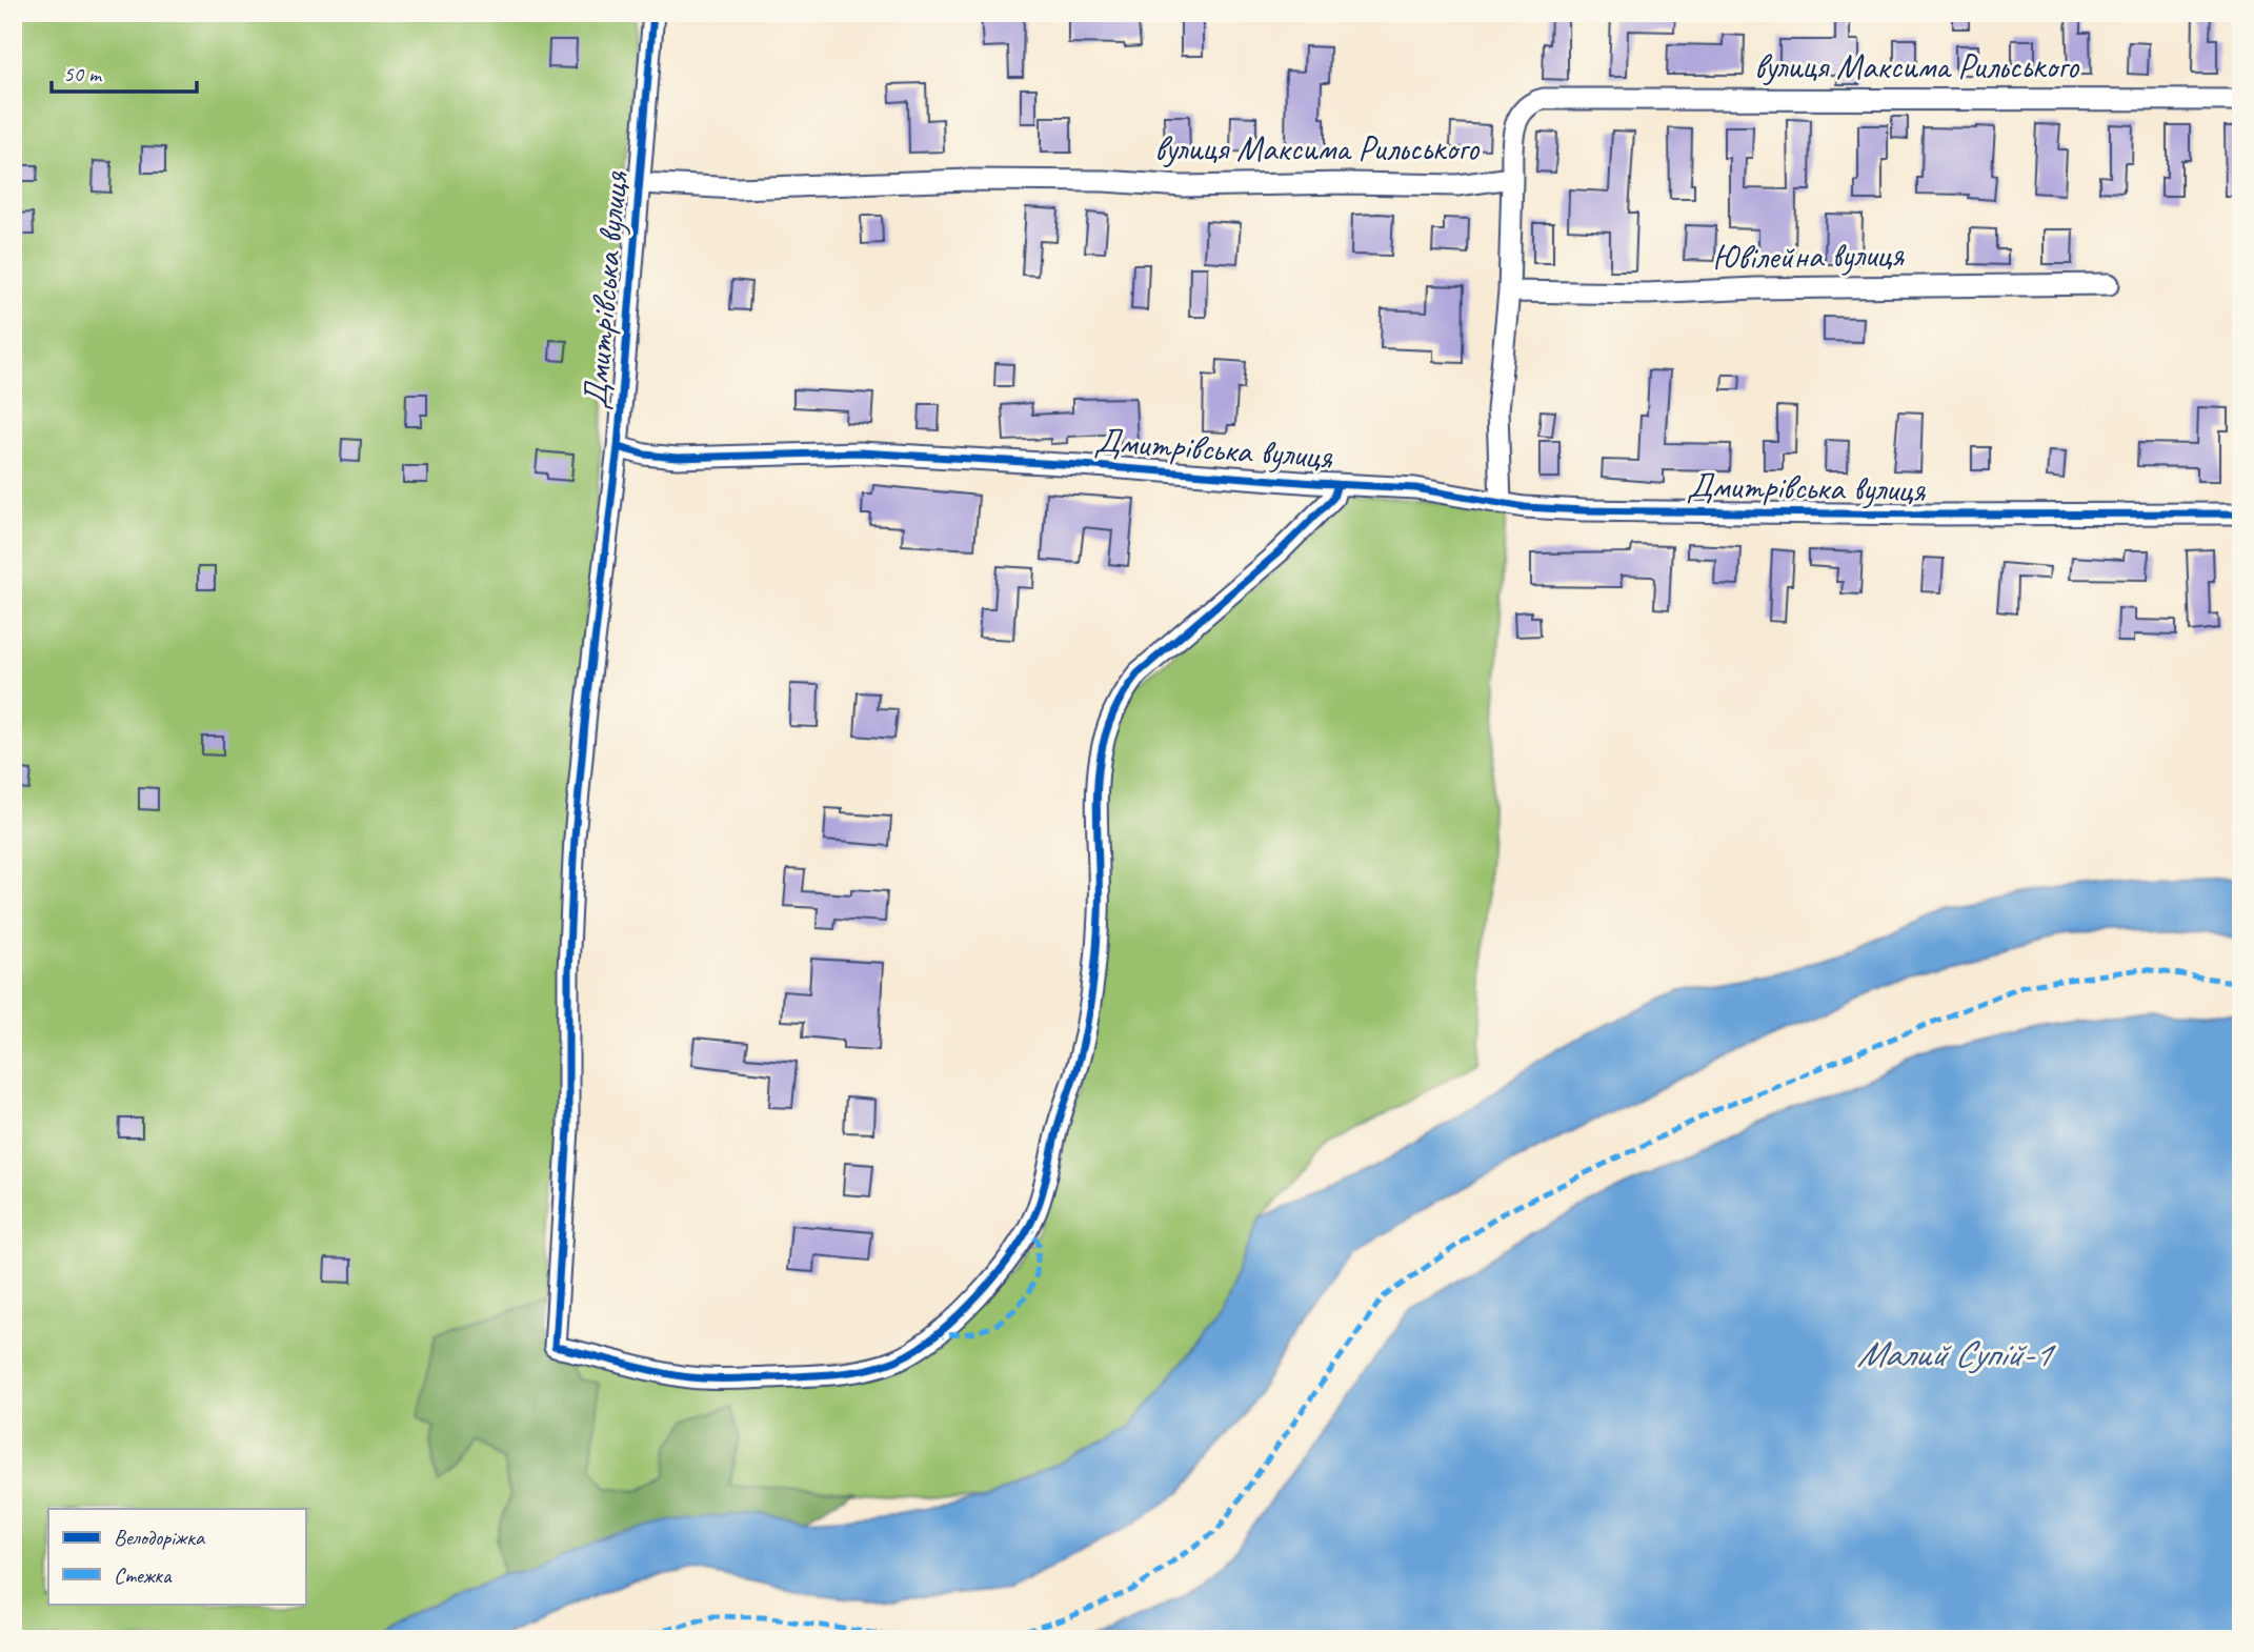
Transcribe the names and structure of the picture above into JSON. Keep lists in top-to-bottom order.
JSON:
{
  "streets": {
    "street": ["вулиця Максима Рильського", "Ювілейна вулиця", "Дмитрівська вулиця"]
  },
  "crossings": [
    ["вулиця Максима Рильського", "Дмитрівська вулиця"]
  ],
  "water": ["Малий Супій-1"],
  "legend": ["Велодоріжка", "Стежка"],
  "scale_bar": "50 m"
}
